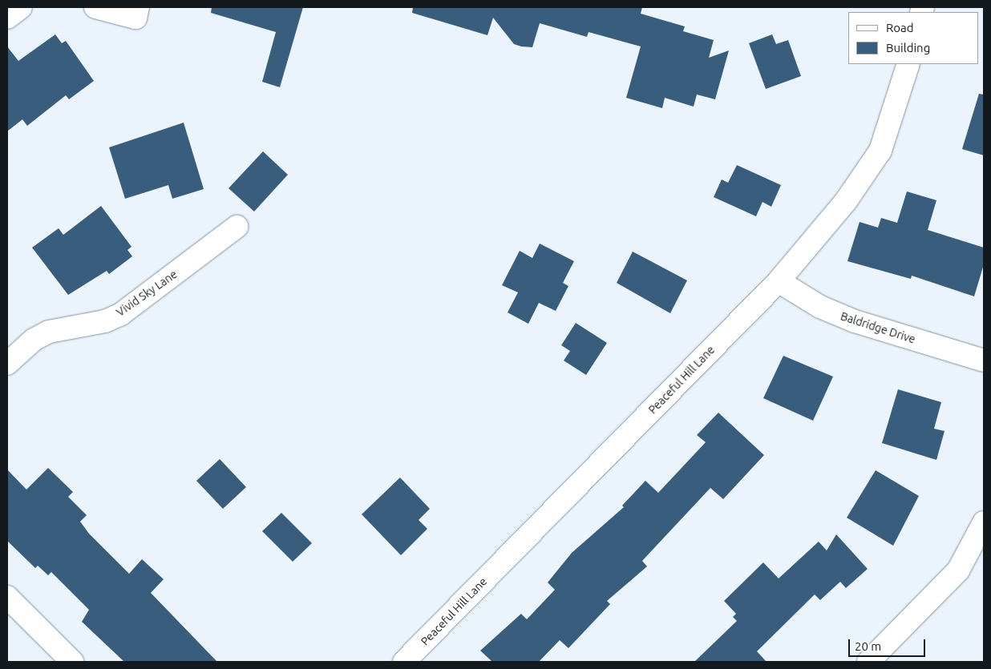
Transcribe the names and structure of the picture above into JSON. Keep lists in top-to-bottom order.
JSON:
{
  "streets": {
    "street": ["Vivid Sky Lane", "Baldridge Drive", "Peaceful Hill Lane"]
  },
  "crossings": [
    ["Baldridge Drive", "Peaceful Hill Lane"]
  ],
  "legend": ["Road", "Building"],
  "scale_bar": "20 m"
}
